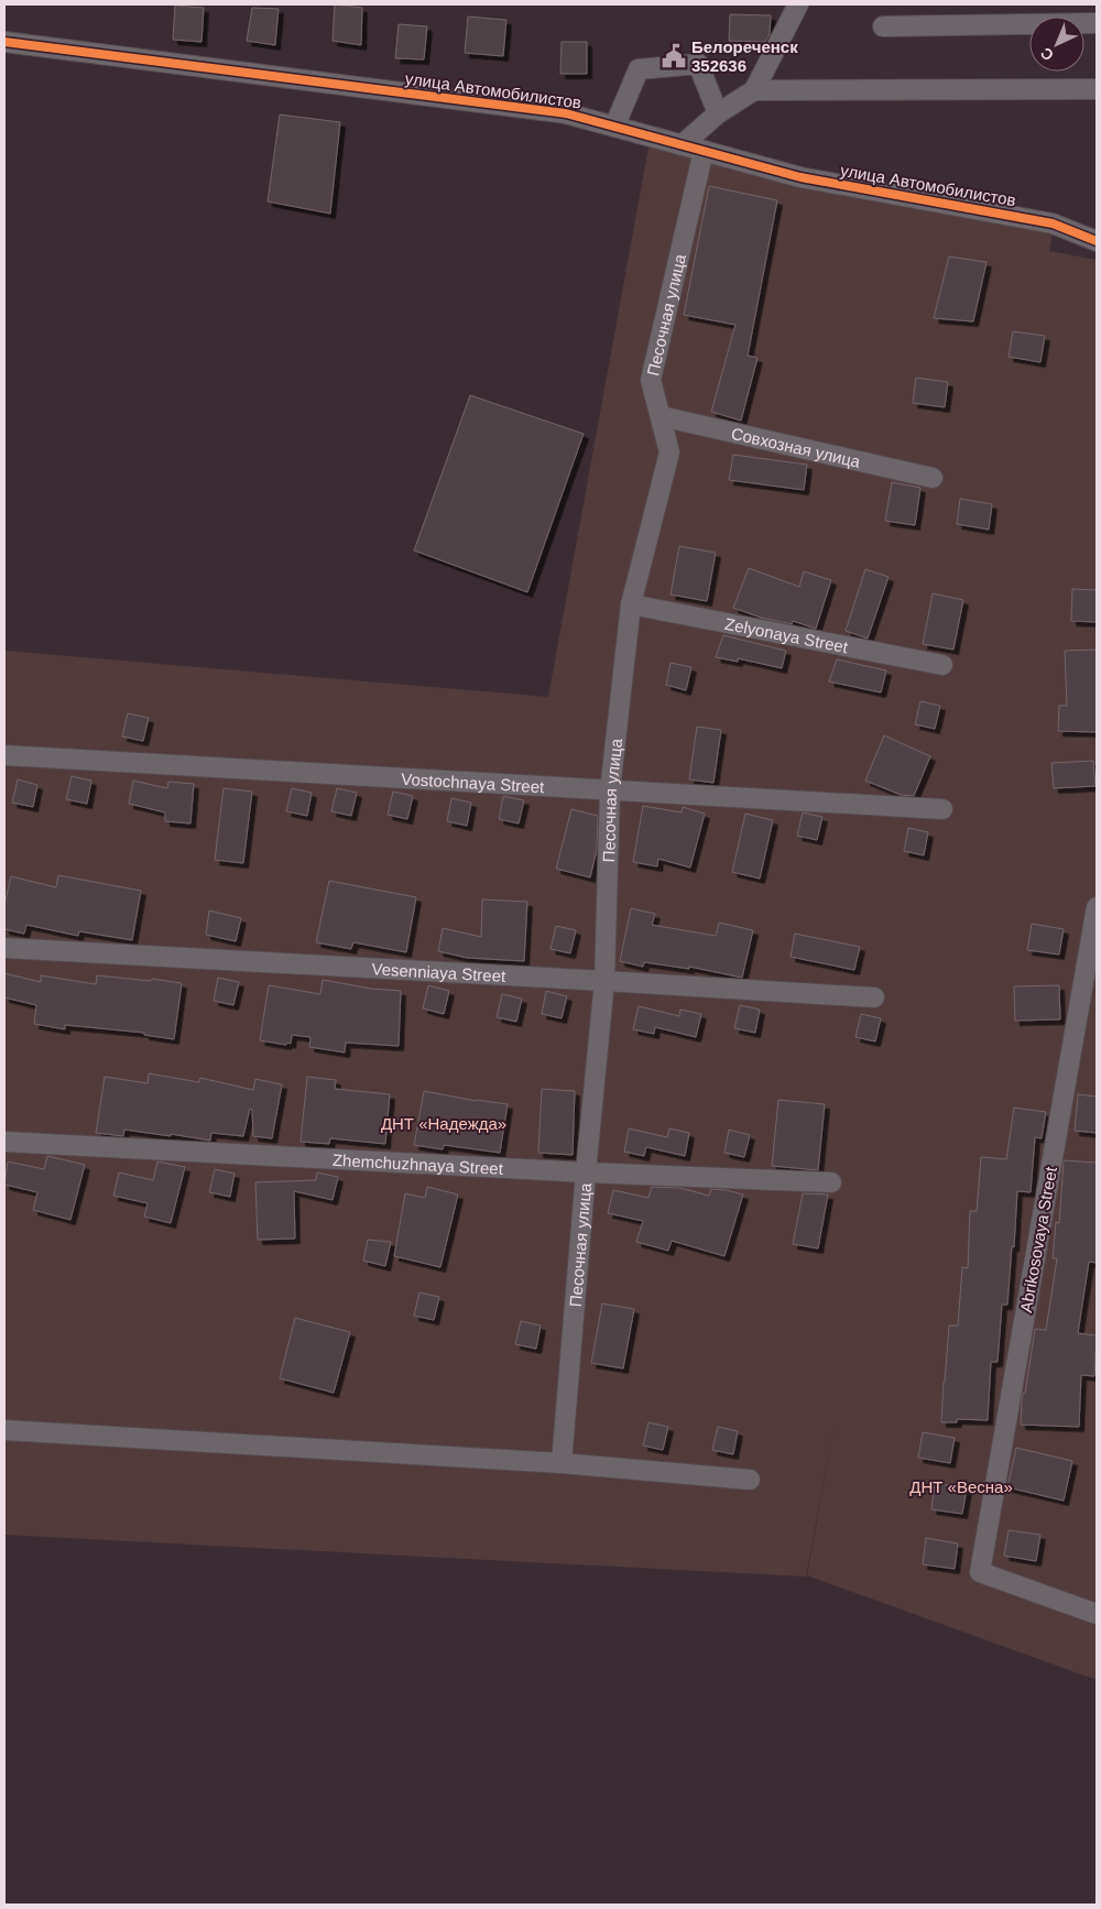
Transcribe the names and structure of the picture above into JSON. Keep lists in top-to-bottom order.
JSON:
{
  "streets": {
    "street": [
      "улица Автомобилистов",
      "Песочная улица",
      "Совхозная улица",
      "Zelyonaya Street",
      "Vostochnaya Street",
      "Vesenniaya Street",
      "Zhemchuzhnaya Street",
      "Abrikosovaya Street"
    ]
  },
  "crossings": [
    ["улица Автомобилистов", "Песочная улица"],
    ["Песочная улица", "Совхозная улица"],
    ["Песочная улица", "Zelyonaya Street"],
    ["Песочная улица", "Vostochnaya Street"],
    ["Песочная улица", "Vesenniaya Street"],
    ["Песочная улица", "Zhemchuzhnaya Street"]
  ],
  "parks": ["ДНТ «Надежда»", "ДНТ «Весна»"],
  "places": {
    "public building": ["Белореченск 352636"]
  },
  "north": "bottom left"
}
